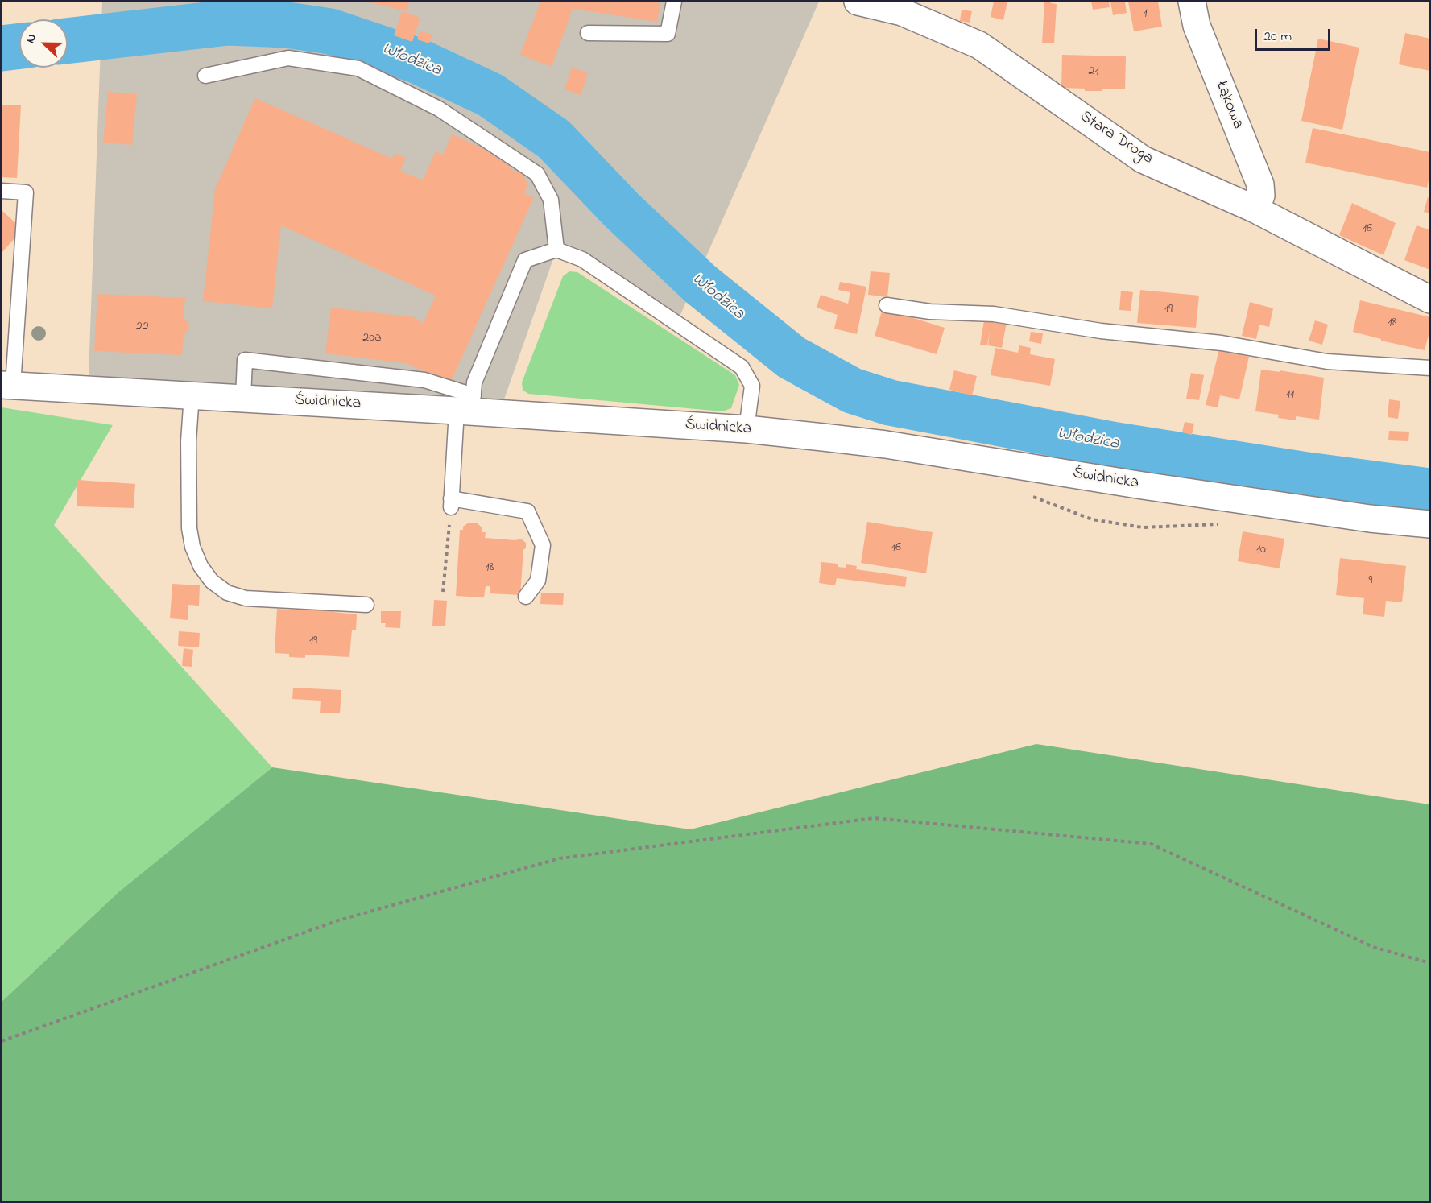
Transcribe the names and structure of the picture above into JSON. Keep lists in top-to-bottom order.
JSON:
{
  "streets": {
    "street": ["Łąkowa", "Stara Droga", "Świdnicka"]
  },
  "crossings": [
    ["Łąkowa", "Stara Droga"]
  ],
  "water": ["Włodzica"],
  "house_numbers": [
    "1",
    "21",
    "16",
    "19",
    "18",
    "22",
    "20a",
    "11",
    "16",
    "10",
    "18",
    "9",
    "19"
  ],
  "scale_bar": "20 m",
  "north": "left"
}
